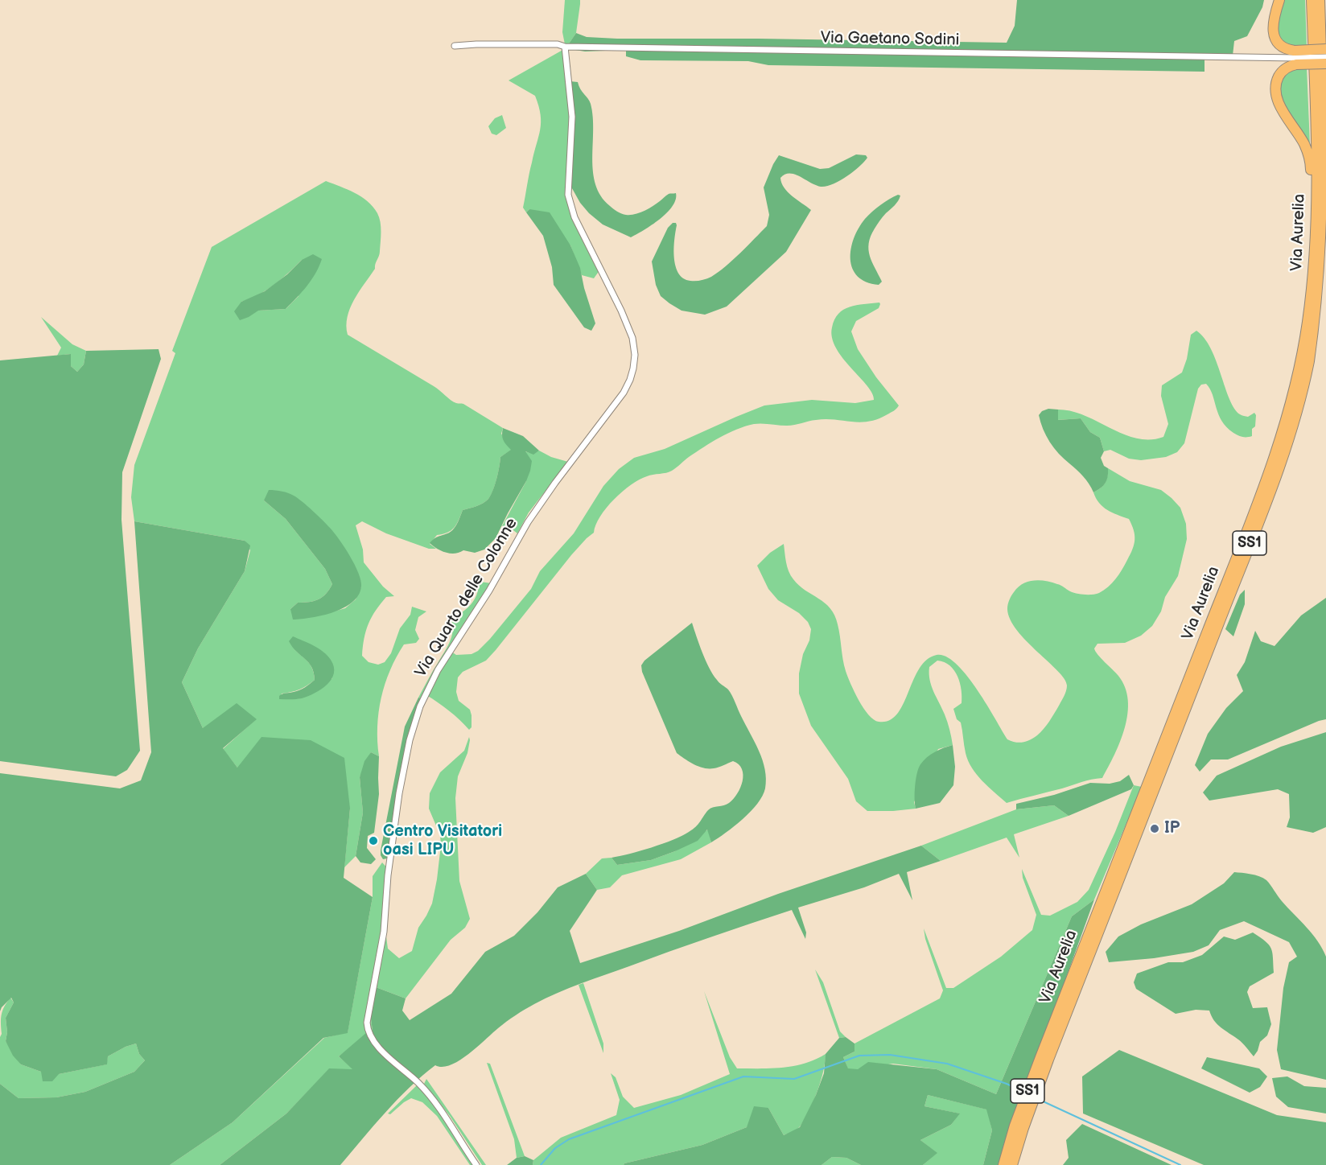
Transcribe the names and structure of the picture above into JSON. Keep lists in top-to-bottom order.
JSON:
{
  "streets": {
    "highway": ["Via Aurelia", "SS1"],
    "street": ["Via Gaetano Sodini", "Via Quarto delle Colonne"]
  },
  "crossings": [
    ["Via Gaetano Sodini", "Via Quarto delle Colonne"]
  ],
  "places": ["IP", "Centro Visitatori oasi LIPU"]
}
